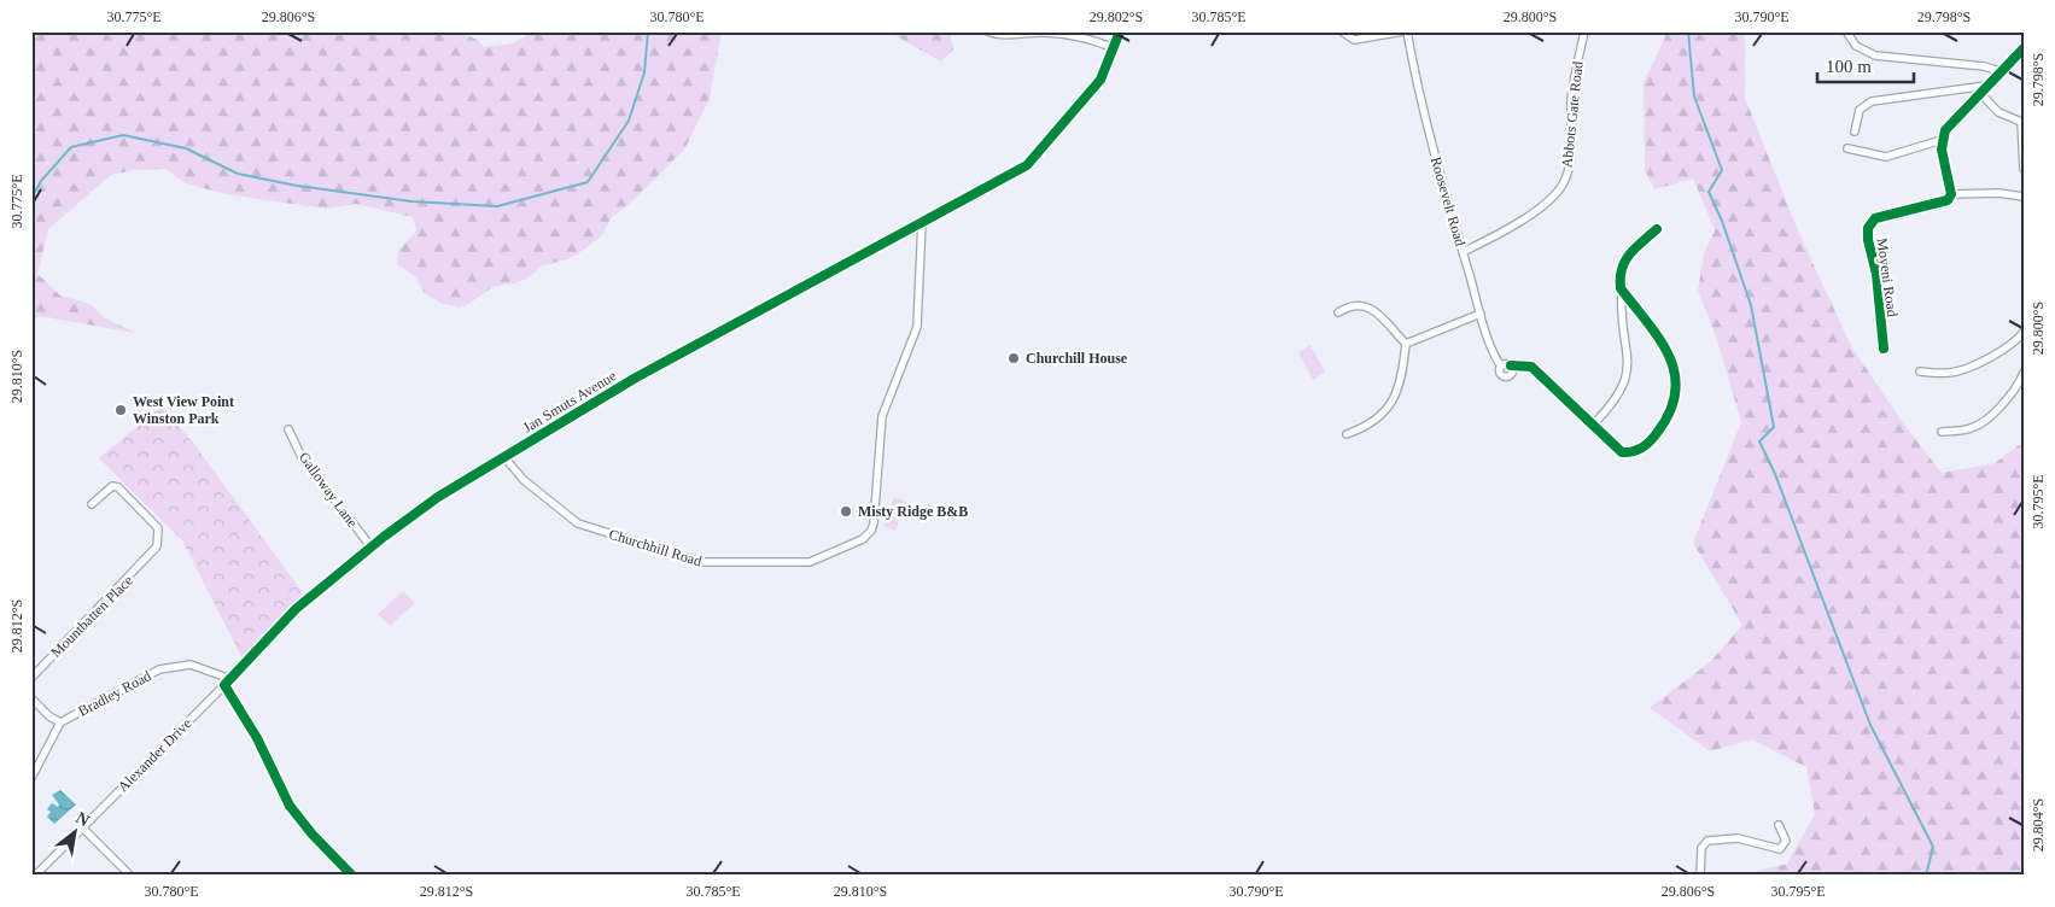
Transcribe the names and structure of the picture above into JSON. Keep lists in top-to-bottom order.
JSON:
{
  "streets": {
    "street": [
      "Abbots Gate Road",
      "Roosevelt Road",
      "Moyeni Road",
      "Jan Smuts Avenue",
      "Galloway Lane",
      "Churchhill Road",
      "Mountbatten Place",
      "Bradley Road",
      "Alexander Drive"
    ]
  },
  "crossings": [
    ["Abbots Gate Road", "Roosevelt Road"],
    ["Jan Smuts Avenue", "Galloway Lane"],
    ["Jan Smuts Avenue", "Churchhill Road"],
    ["Jan Smuts Avenue", "Bradley Road"],
    ["Jan Smuts Avenue", "Alexander Drive"]
  ],
  "places": ["Churchill House", "West View Point Winston Park", "Misty Ridge B&B"],
  "scale_bar": "100 m",
  "north": "top right",
  "coordinates": [
    "30.775°E",
    "29.806°S",
    "30.780°E",
    "29.802°S",
    "30.785°E",
    "29.800°S",
    "30.790°E",
    "29.798°S",
    "29.810°S",
    "30.795°E",
    "29.812°S",
    "29.804°S"
  ]
}
